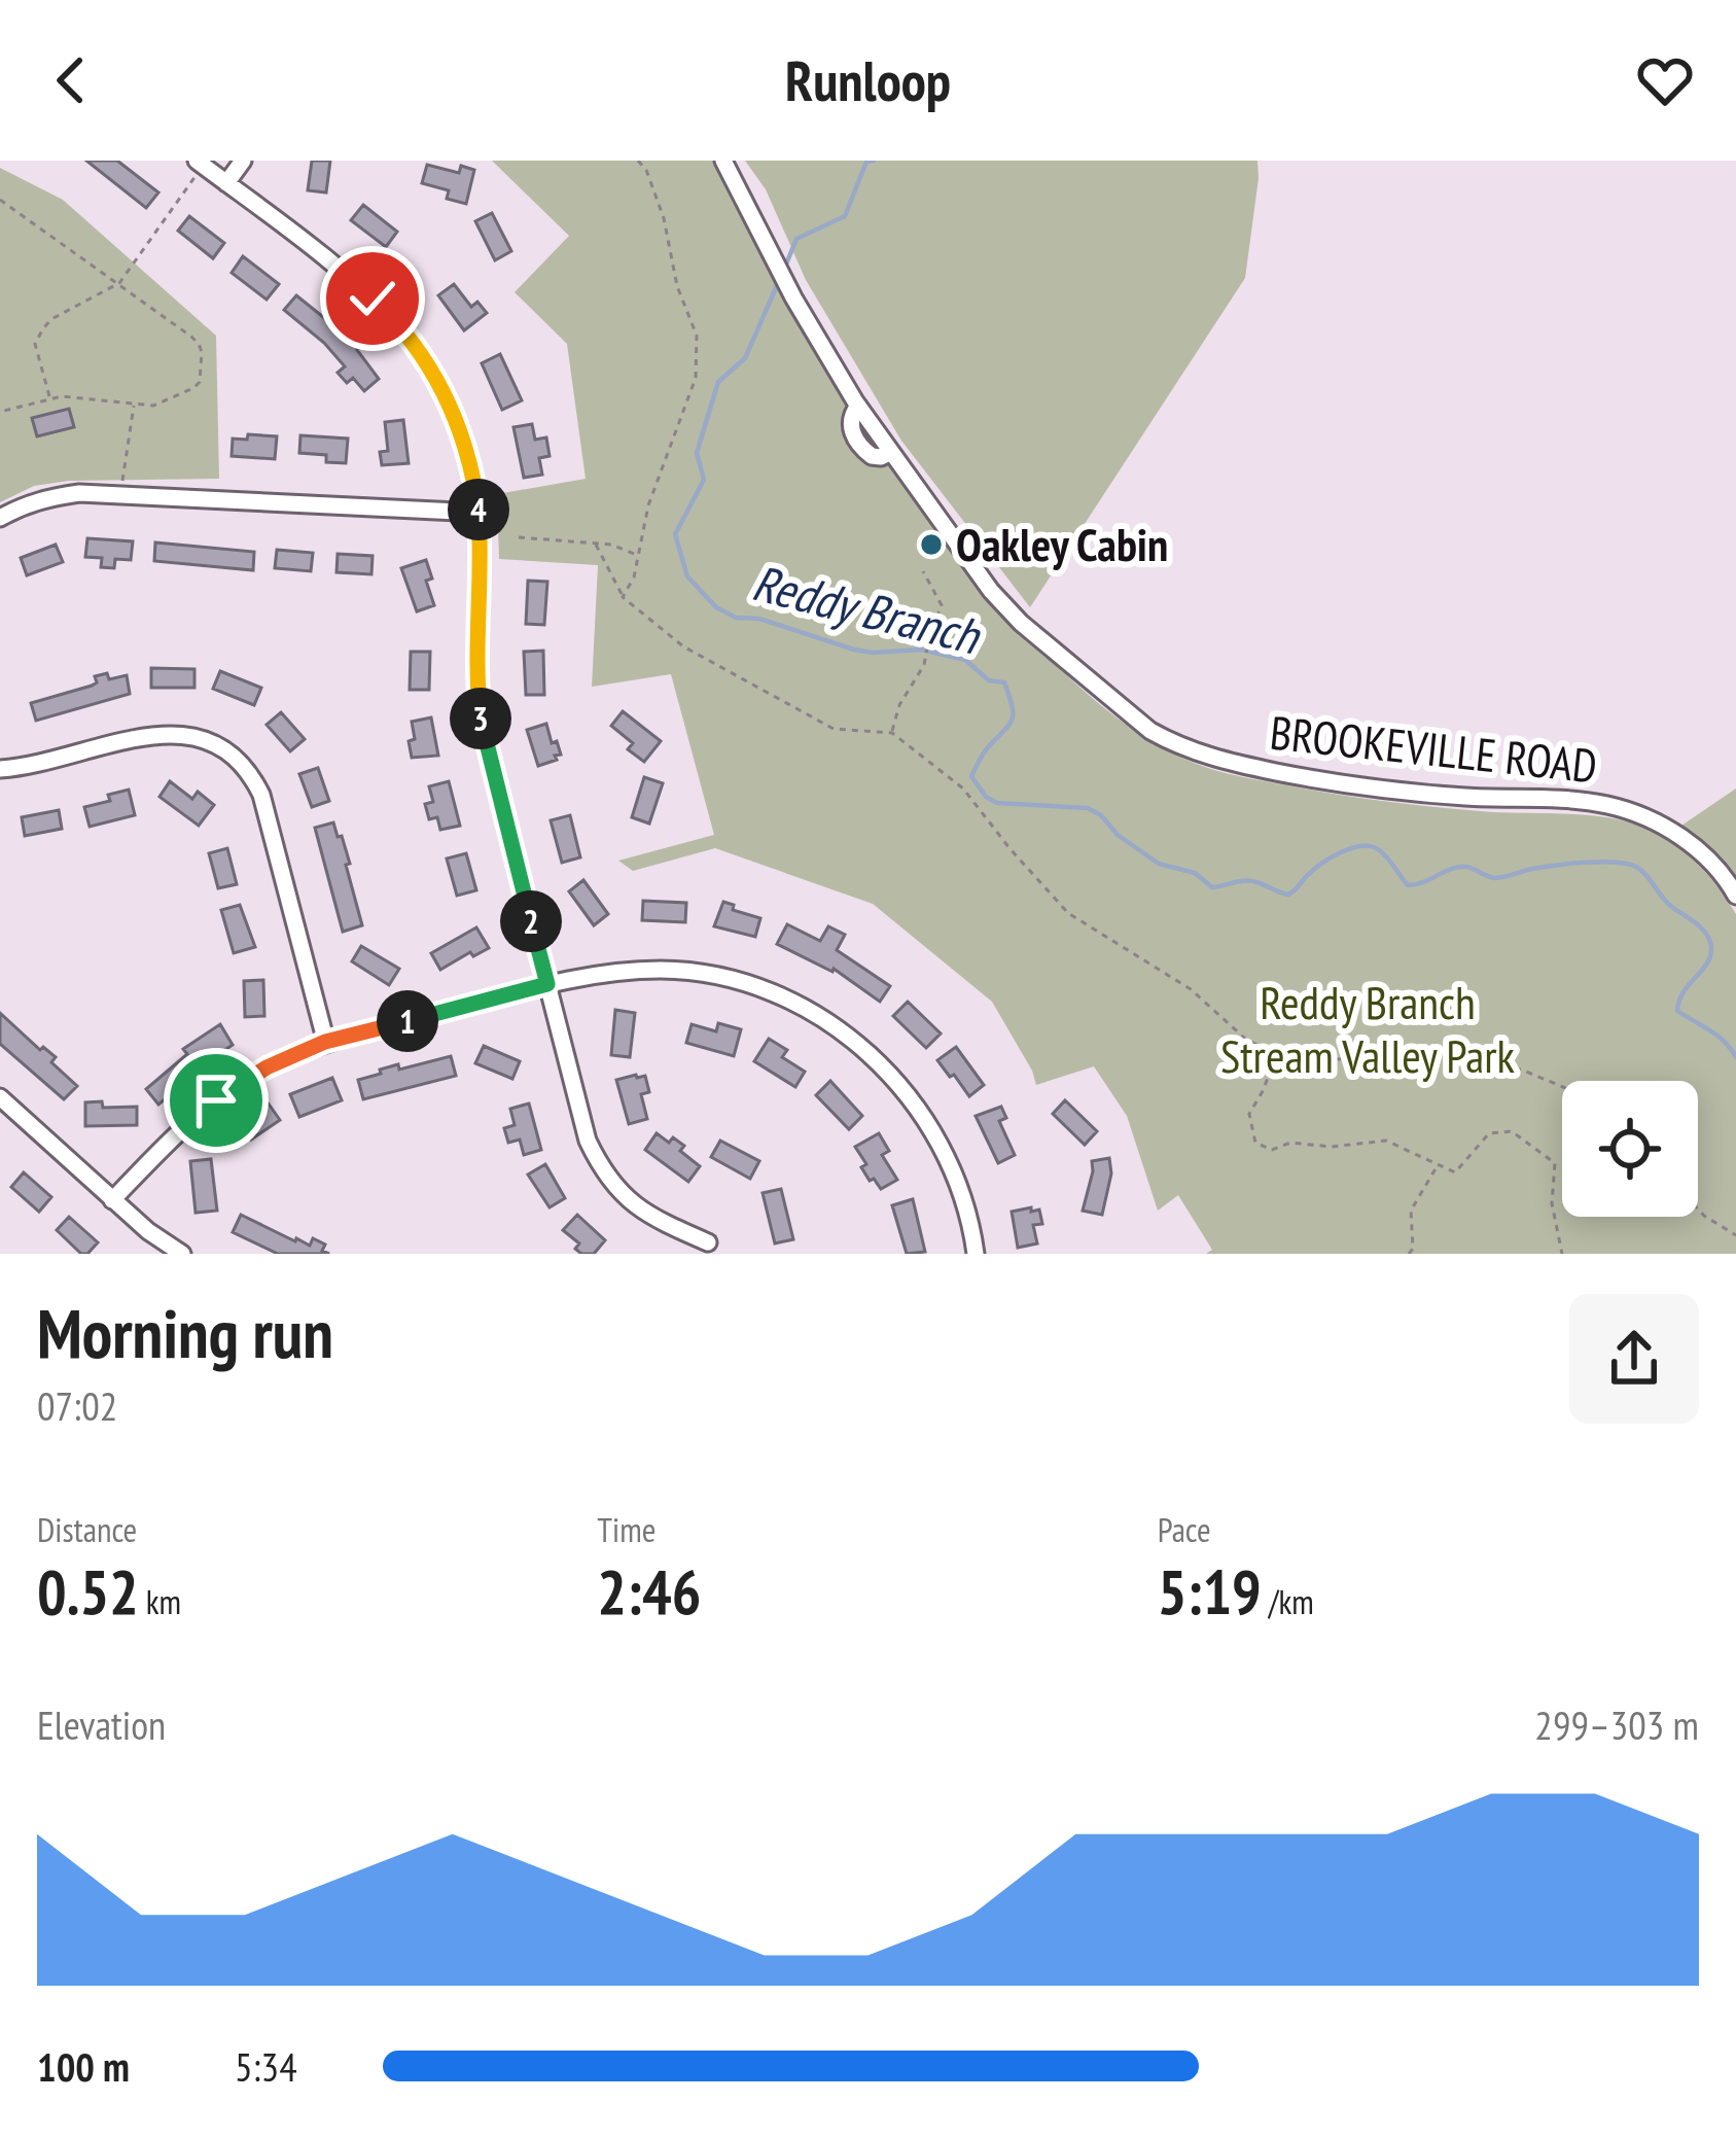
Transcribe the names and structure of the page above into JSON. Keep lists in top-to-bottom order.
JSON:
{
  "streets": {
    "street": ["BROOKEVILLE ROAD"]
  },
  "water": ["Reddy Branch"],
  "parks": ["Reddy Branch Stream Valley Park"],
  "places": ["Oakley Cabin"],
  "page": {
    "header": "Runloop",
    "pins": [
      "4",
      "3",
      "2",
      "1"
    ],
    "heading": ["Morning run", "07:02"],
    "stats": [
      ["Distance", "0.52 km"],
      ["Time", "2:46"],
      ["Pace", "5:19 /km"]
    ],
    "chart": ["Elevation", "299–303 m"],
    "list": [
      {
        "name": "100 m",
        "note": "5:34"
      }
    ]
  }
}
